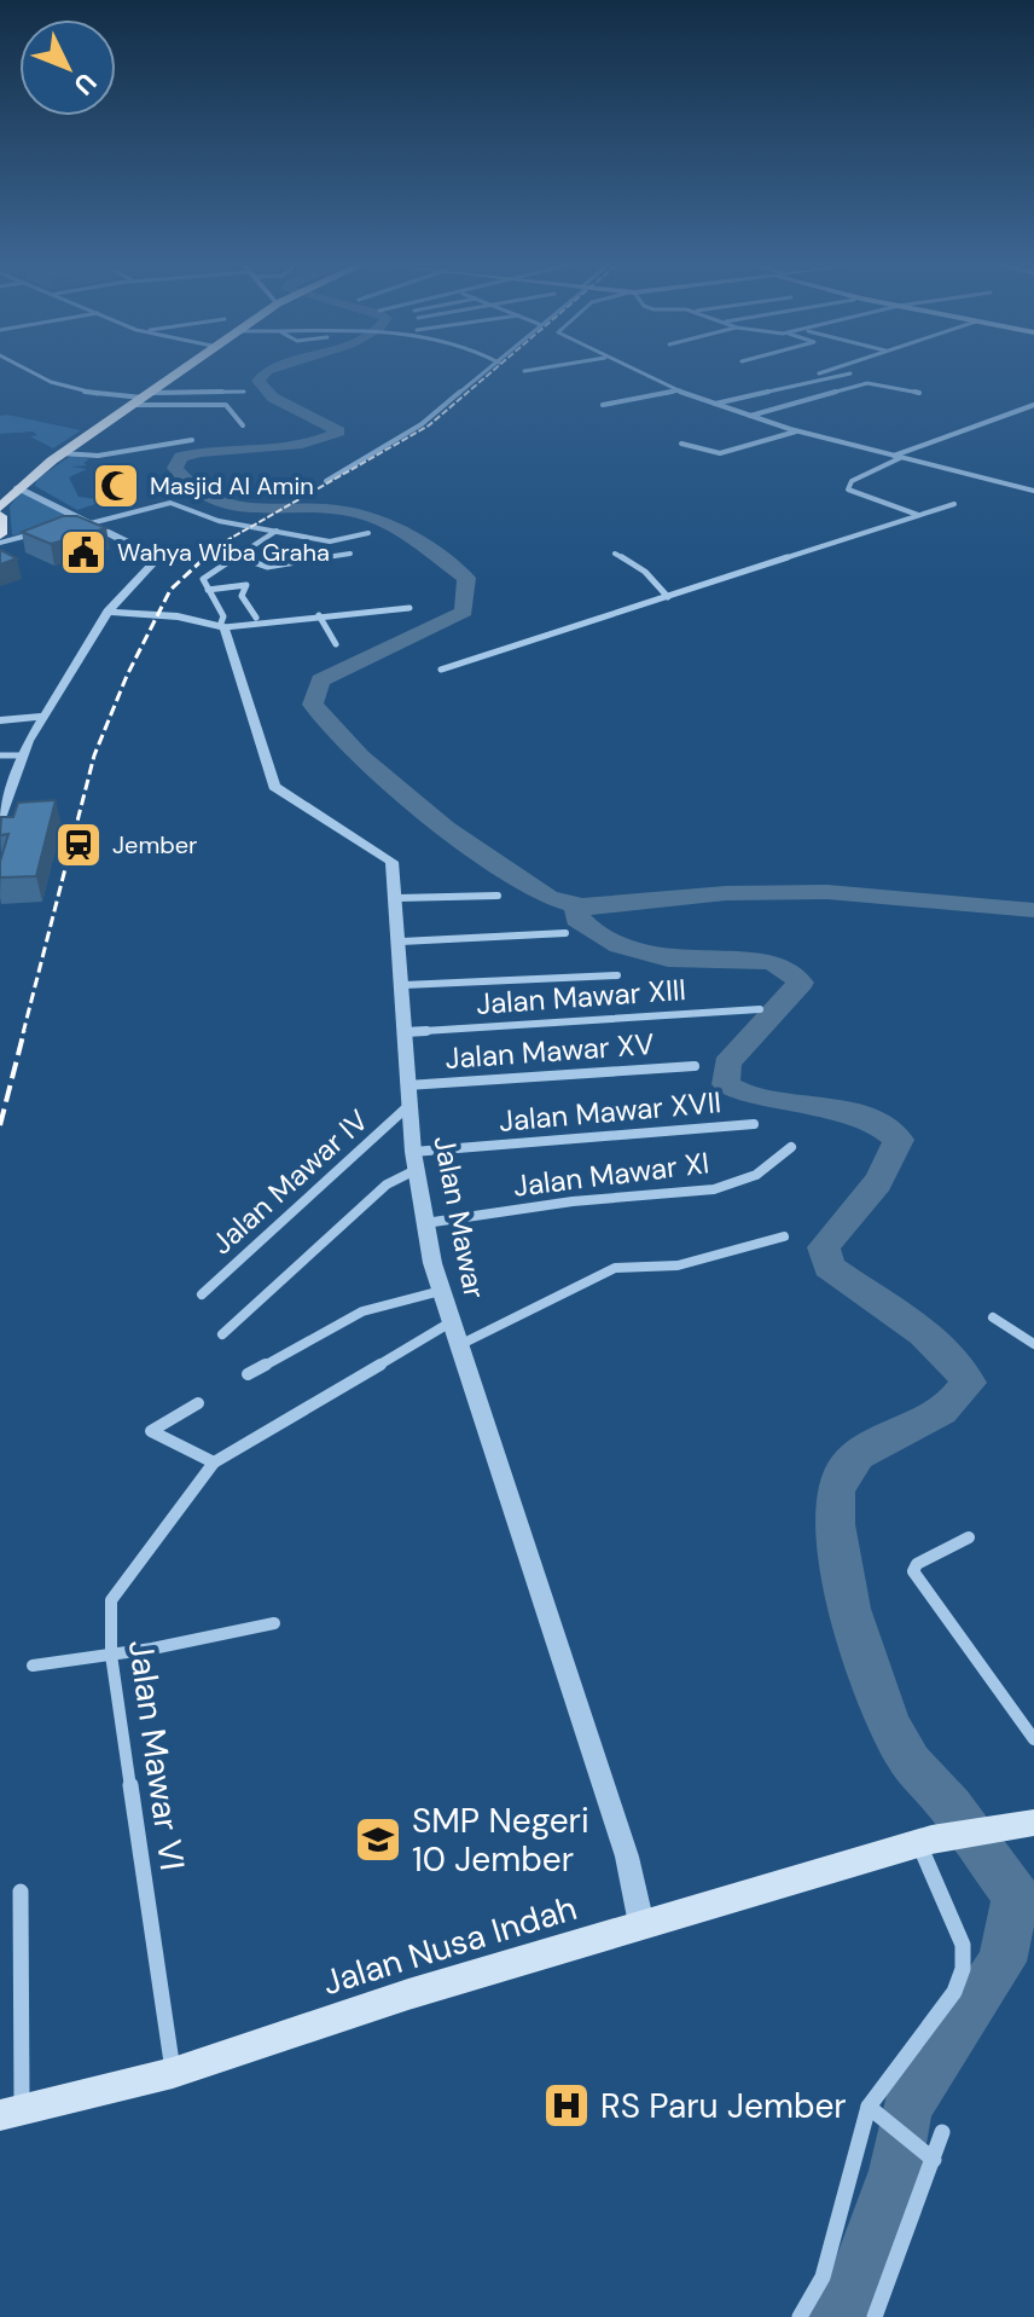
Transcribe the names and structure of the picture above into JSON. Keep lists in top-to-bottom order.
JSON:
{
  "streets": {
    "main road": ["Jalan Nusa Indah"],
    "street": [
      "Jalan Mawar XIII",
      "Jalan Mawar XV",
      "Jalan Mawar XVII",
      "Jalan Mawar XI",
      "Jalan Mawar IV",
      "Jalan Mawar",
      "Jalan Mawar VI"
    ]
  },
  "crossings": [
    ["Jalan Mawar XIII", "Jalan Mawar"],
    ["Jalan Mawar XV", "Jalan Mawar"],
    ["Jalan Mawar XVII", "Jalan Mawar"],
    ["Jalan Mawar XI", "Jalan Mawar"],
    ["Jalan Mawar IV", "Jalan Mawar"],
    ["Jalan Mawar", "Jalan Mawar VI"],
    ["Jalan Mawar", "Jalan Nusa Indah"],
    ["Jalan Mawar VI", "Jalan Nusa Indah"]
  ],
  "places": {
    "mosque": ["Masjid Al Amin"],
    "public building": ["Wahya Wiba Graha"],
    "station": ["Jember"],
    "school or university": ["SMP Negeri 10 Jember"],
    "hospital": ["RS Paru Jember"]
  },
  "north": "bottom right"
}
